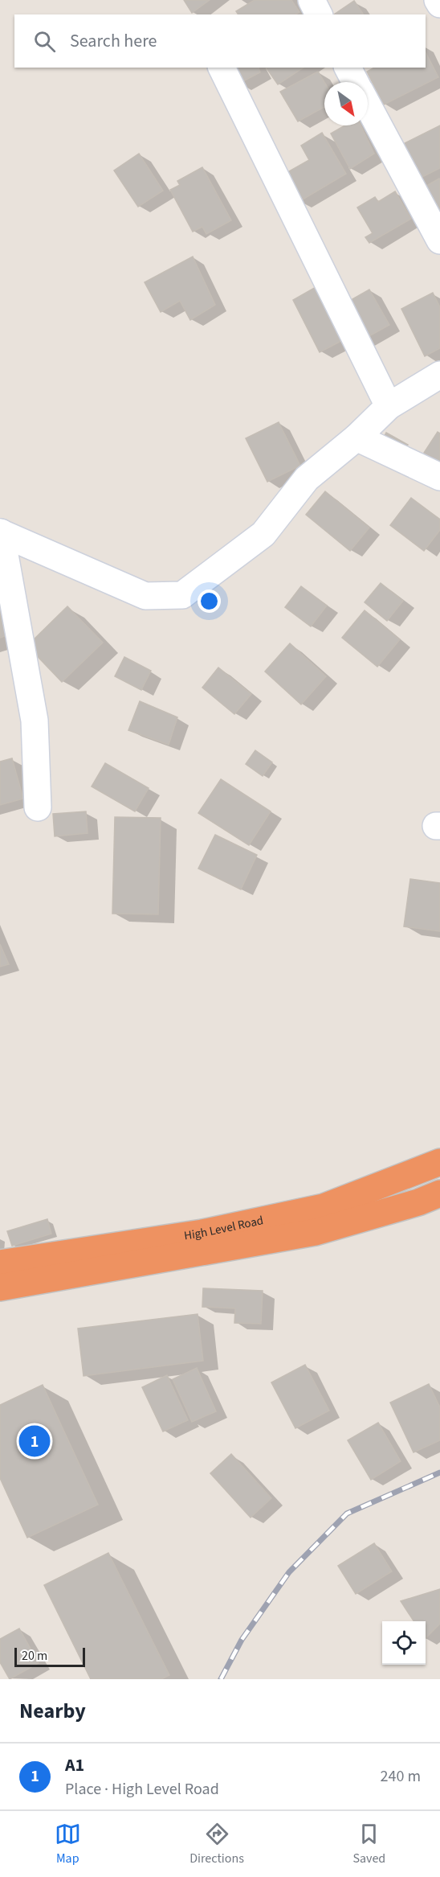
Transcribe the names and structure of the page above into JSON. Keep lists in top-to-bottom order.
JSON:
{
  "streets": {
    "highway": ["High Level Road"]
  },
  "scale_bar": "20 m",
  "north": "bottom right",
  "page": {
    "search": "Search here",
    "pins": "1",
    "scale": "20 m",
    "heading": "Nearby",
    "list": [
      {
        "mark": "1",
        "name": "A1",
        "note": "Place · High Level Road",
        "value": "240 m"
      }
    ],
    "nav": ["Map", "Directions", "Saved"]
  }
}
